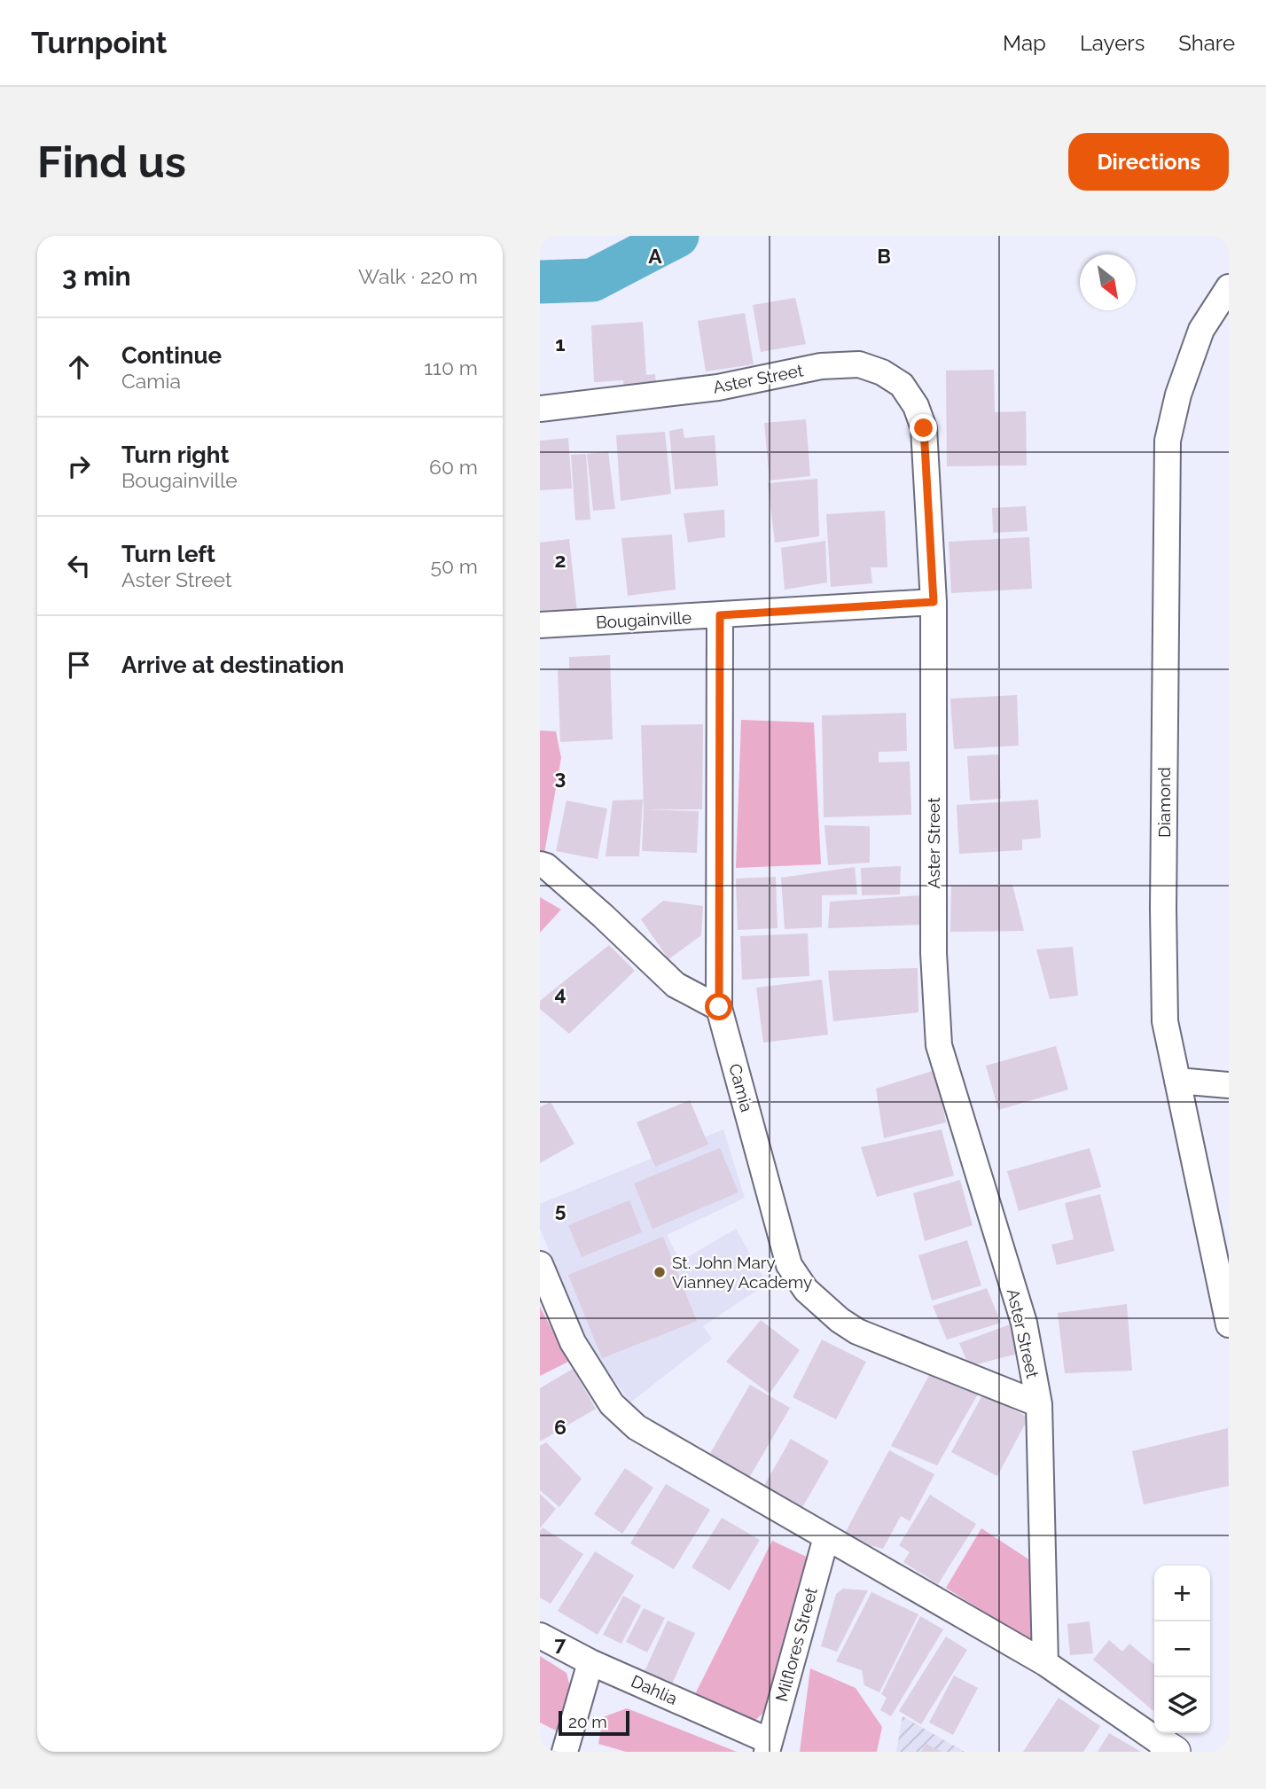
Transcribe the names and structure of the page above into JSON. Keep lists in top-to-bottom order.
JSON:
{
  "streets": {
    "street": [
      "Aster Street",
      "Bougainville",
      "Diamond",
      "Camia",
      "Milflores Street",
      "Dahlia"
    ]
  },
  "crossings": [
    ["Aster Street", "Bougainville"],
    ["Aster Street", "Camia"],
    ["Bougainville", "Camia"],
    ["Milflores Street", "Dahlia"]
  ],
  "places": ["St. John Mary Vianney Academy"],
  "scale_bar": "20 m",
  "north": "bottom right",
  "page": {
    "header": "Turnpoint",
    "nav": ["Map", "Layers", "Share"],
    "buttons": "Directions",
    "title": "Find us",
    "heading": ["3 min", "Walk · 220 m"],
    "list": [
      ["Continue", "Camia", "110 m"],
      ["Turn right", "Bougainville", "60 m"],
      ["Turn left", "Aster Street", "50 m"],
      "Arrive at destination"
    ],
    "map_buttons": ["+", "−"],
    "scale": "20 m"
  },
  "grid": {
    "columns": ["A", "B"],
    "rows": [
      "1",
      "2",
      "3",
      "4",
      "5",
      "6",
      "7"
    ]
  }
}
